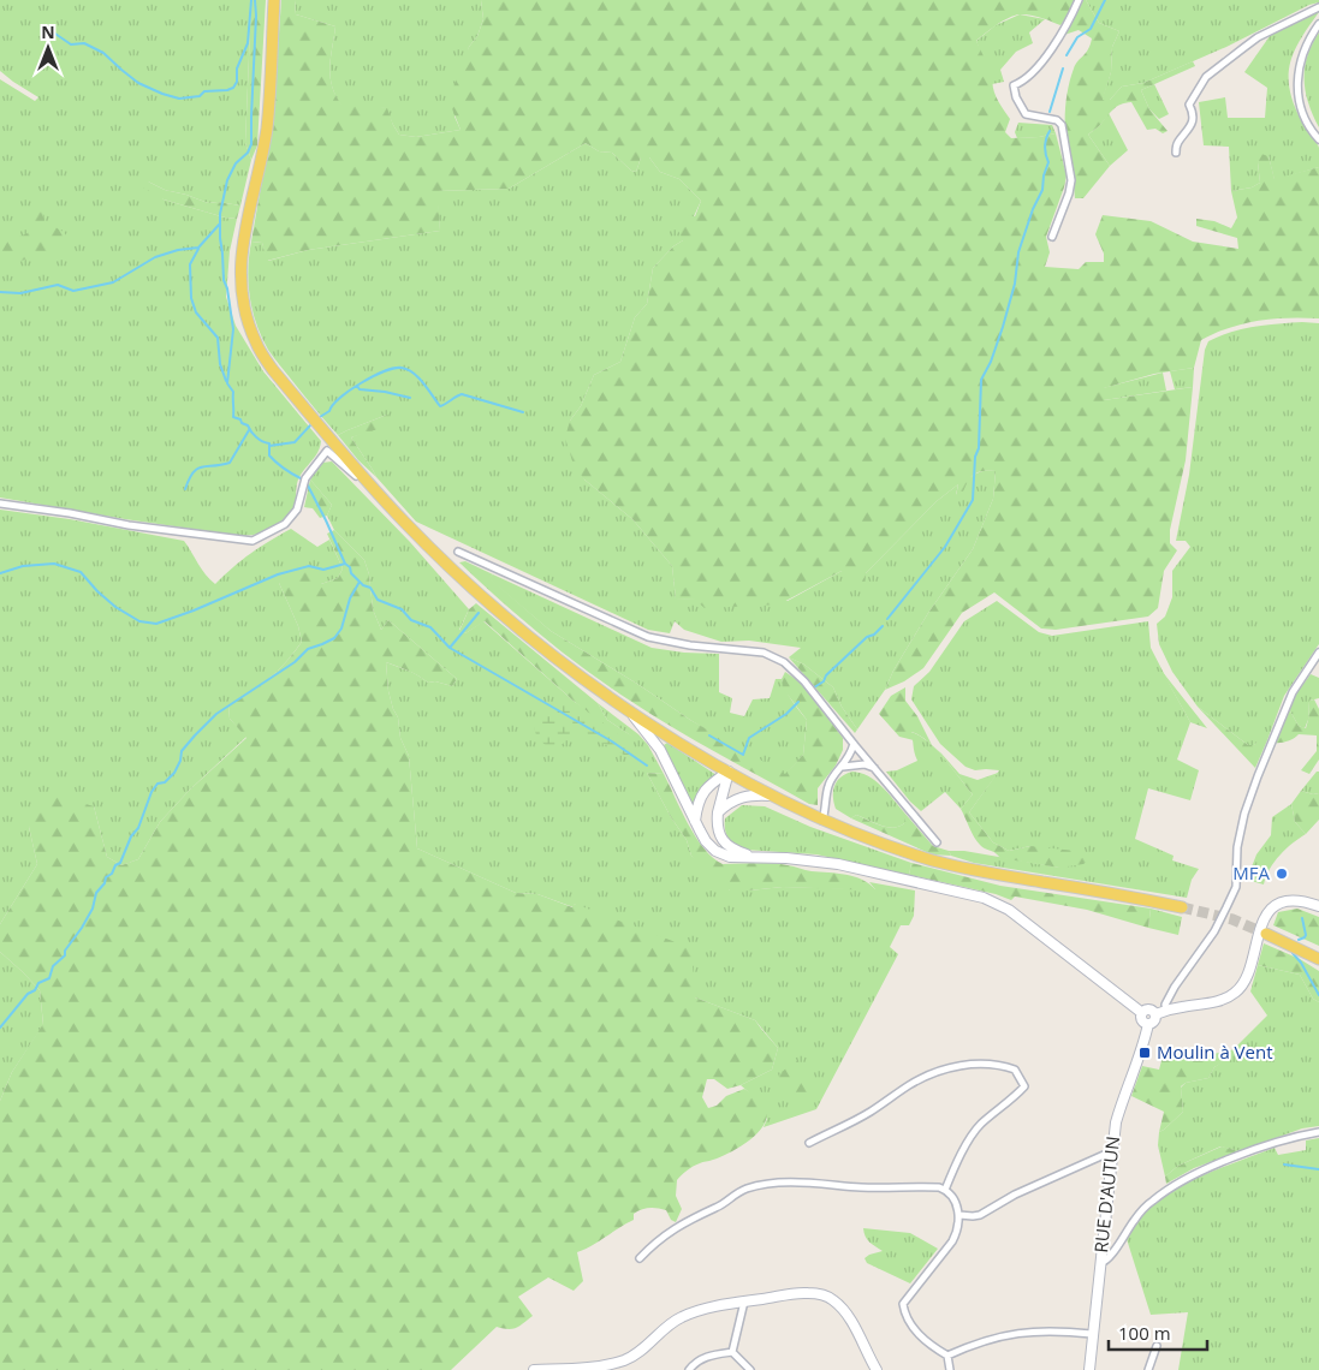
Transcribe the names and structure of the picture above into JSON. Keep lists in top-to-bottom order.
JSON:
{
  "streets": {
    "main road": ["RUE D'AUTUN"]
  },
  "places": {
    "other": ["MFA"],
    "transit": ["Moulin à Vent"]
  },
  "scale_bar": "100 m",
  "north": "top"
}
